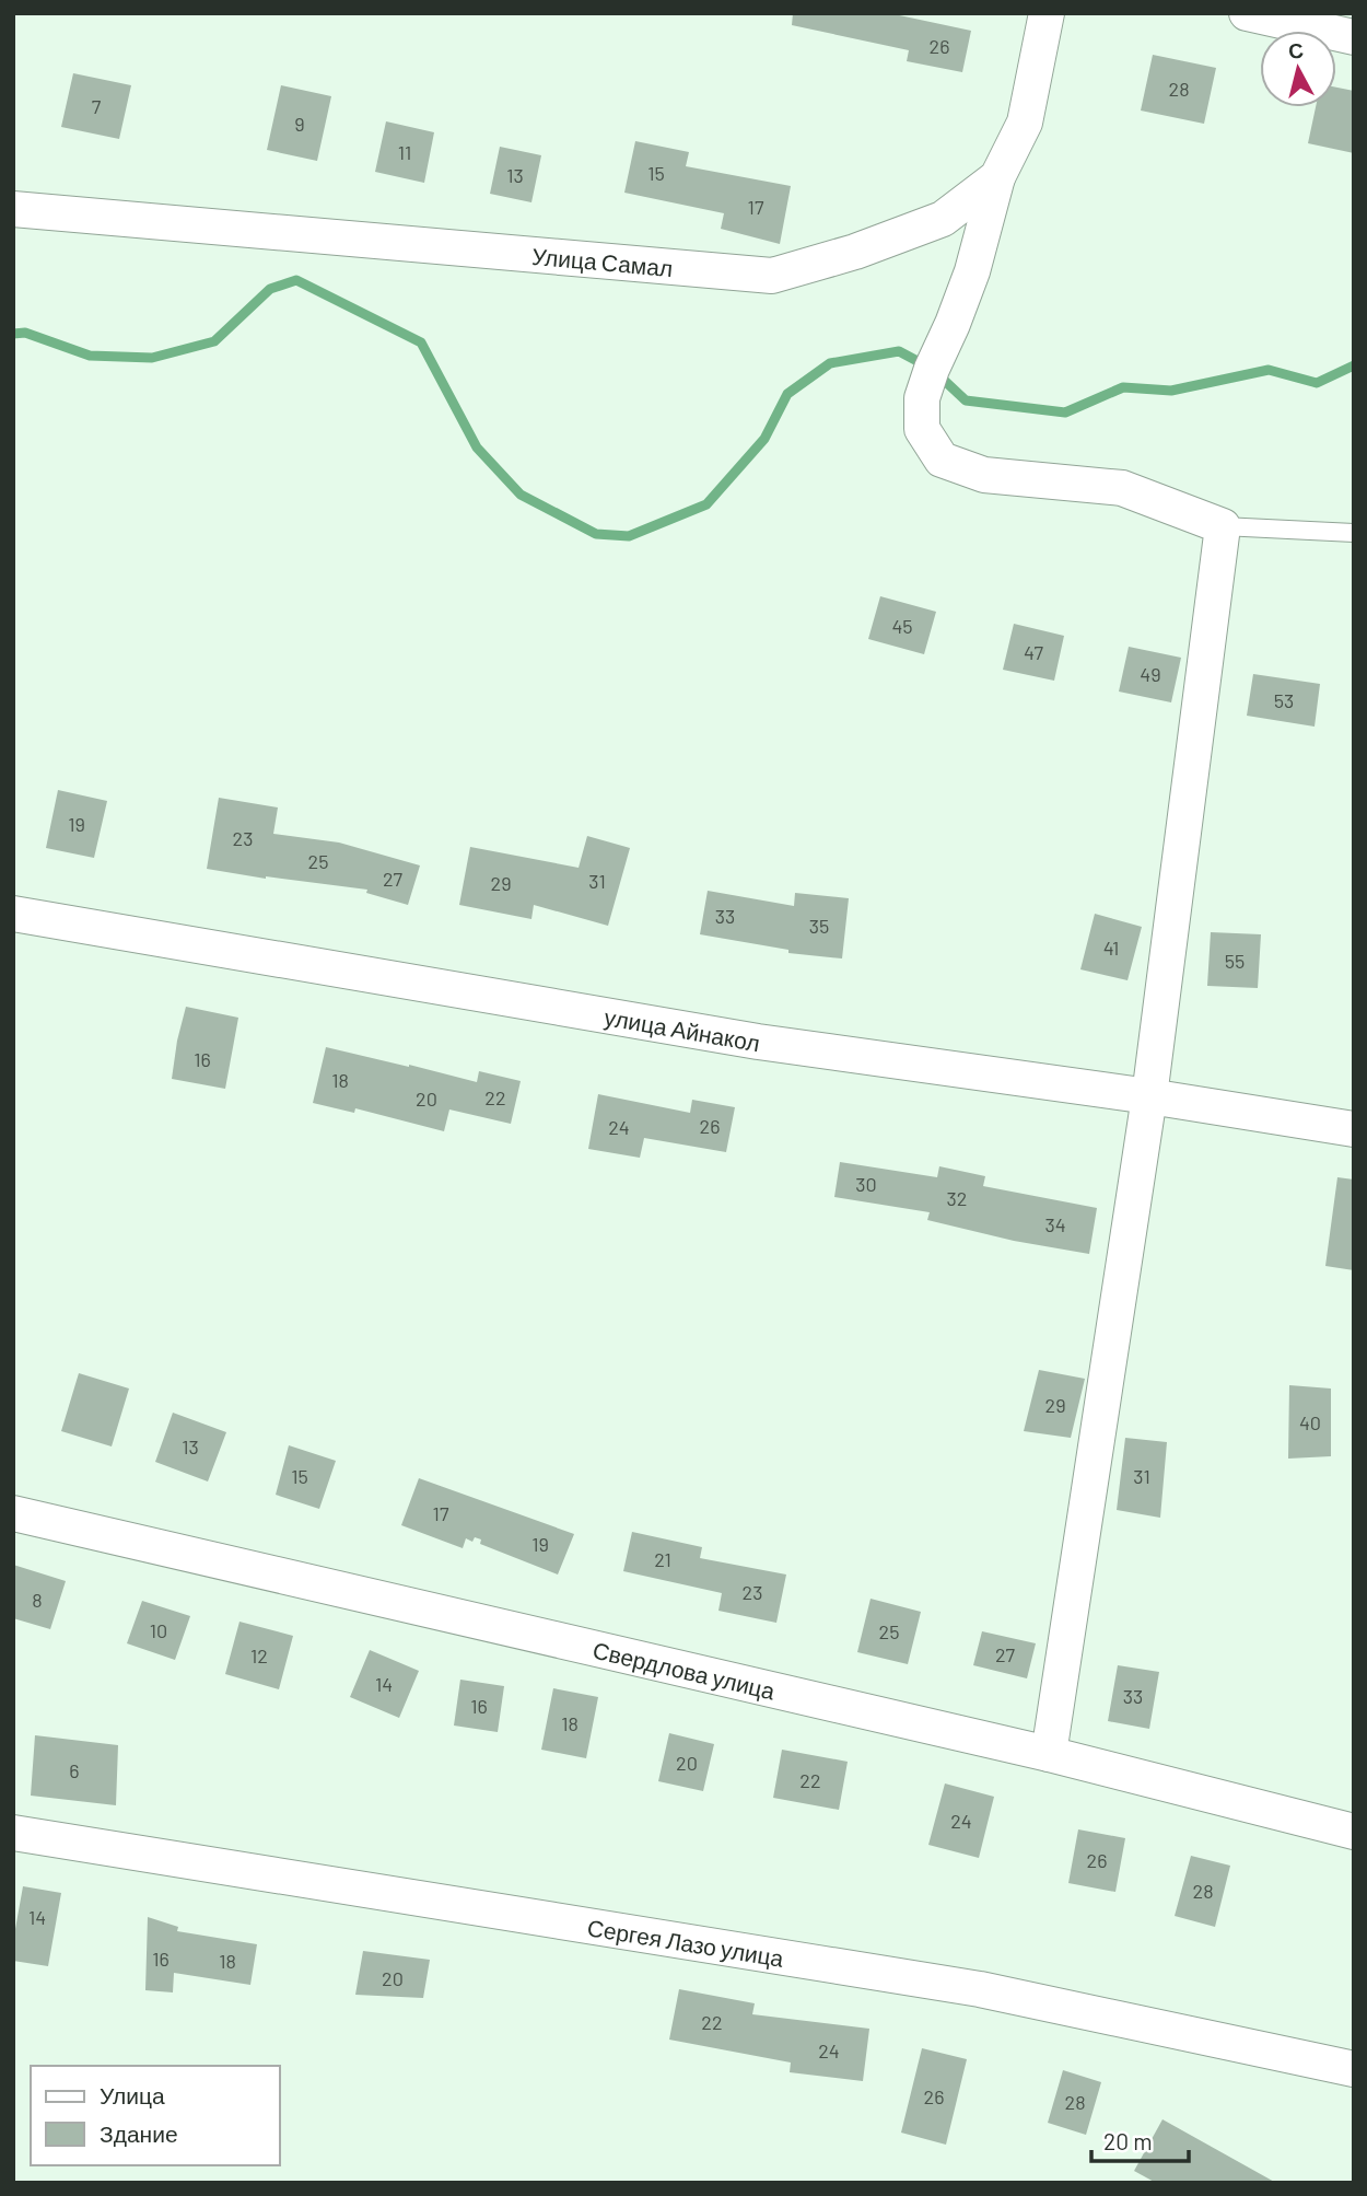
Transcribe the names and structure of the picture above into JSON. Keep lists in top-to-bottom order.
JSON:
{
  "streets": {
    "street": [
      "Улица Самал",
      "улица Айнакол",
      "Свердлова улица",
      "Сергея Лазо улица"
    ]
  },
  "house_numbers": [
    "26",
    "28",
    "7",
    "9",
    "11",
    "15",
    "13",
    "17",
    "45",
    "47",
    "49",
    "53",
    "19",
    "23",
    "25",
    "27",
    "31",
    "29",
    "33",
    "35",
    "41",
    "55",
    "16",
    "18",
    "22",
    "20",
    "26",
    "24",
    "30",
    "32",
    "34",
    "29",
    "40",
    "13",
    "15",
    "31",
    "17",
    "19",
    "21",
    "23",
    "8",
    "10",
    "25",
    "27",
    "12",
    "14",
    "33",
    "16",
    "18",
    "20",
    "6",
    "22",
    "24",
    "26",
    "28",
    "14",
    "16",
    "18",
    "20",
    "22",
    "24",
    "26",
    "28"
  ],
  "legend": ["Улица", "Здание"],
  "scale_bar": "20 m",
  "north": "top"
}
